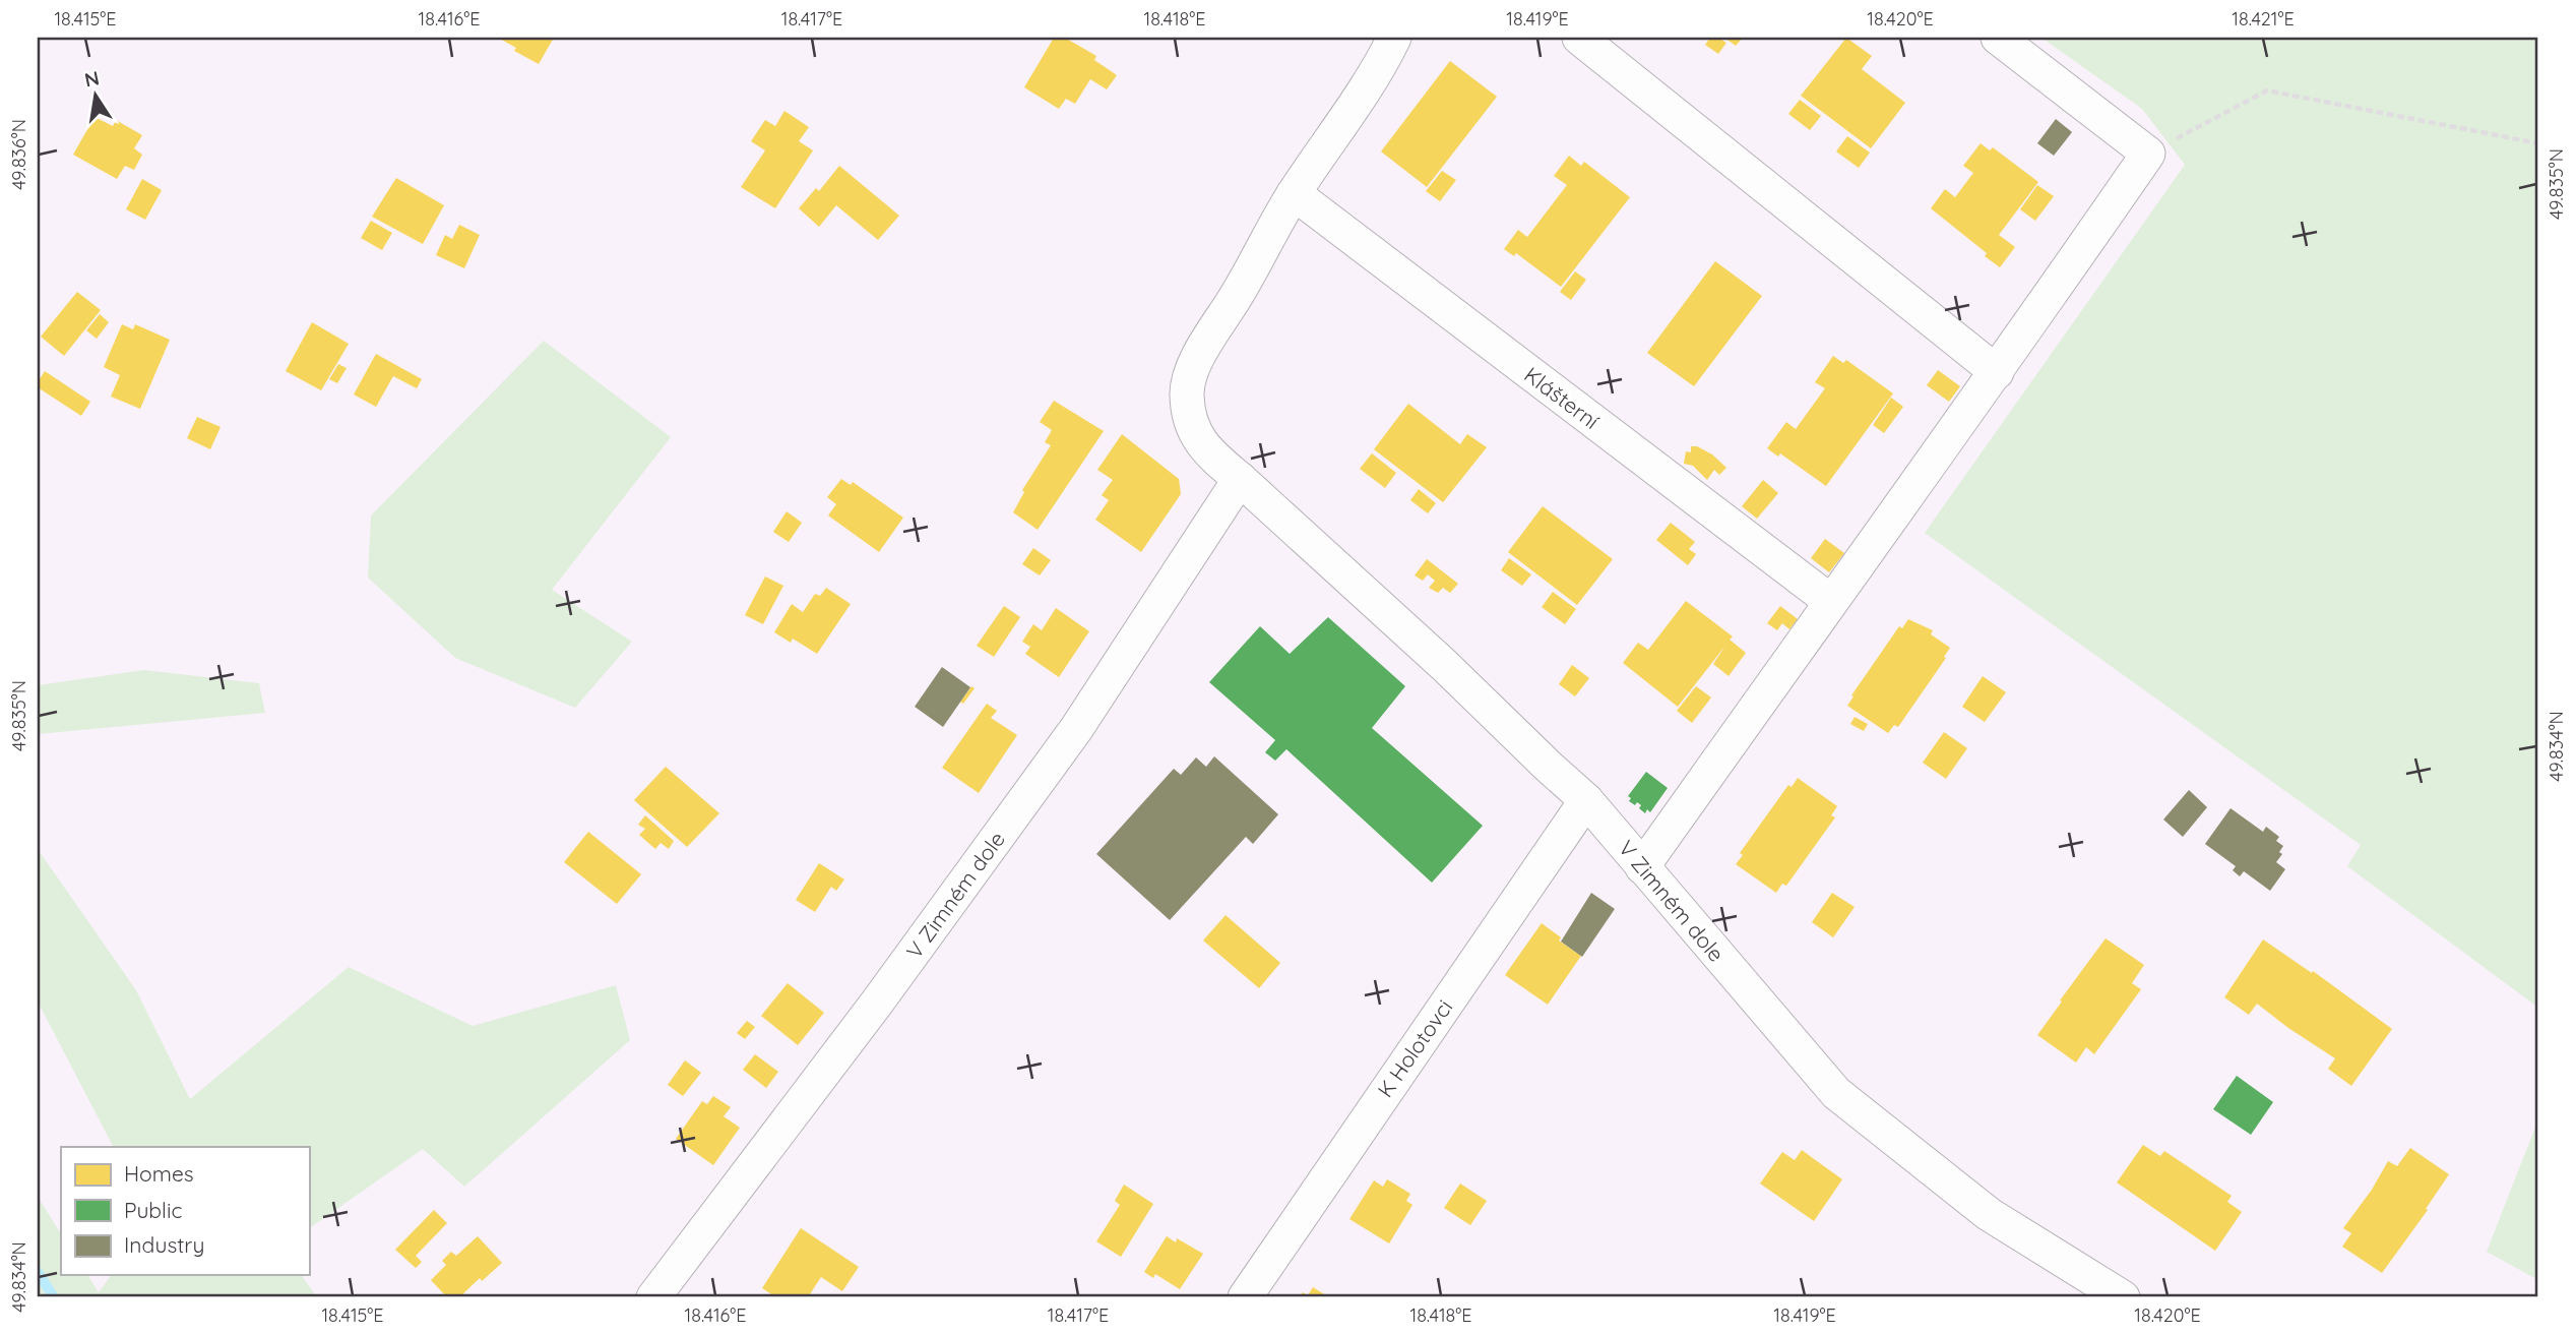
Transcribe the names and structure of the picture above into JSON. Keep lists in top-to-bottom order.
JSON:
{
  "streets": {
    "street": ["Klášterní", "V Zimném dole", "K Holotovci"]
  },
  "crossings": [
    ["Klášterní", "V Zimném dole"],
    ["V Zimném dole", "K Holotovci"]
  ],
  "legend": ["Homes", "Public", "Industry"],
  "north": "top",
  "coordinates": [
    "18.415°E",
    "18.416°E",
    "18.417°E",
    "18.418°E",
    "18.419°E",
    "18.420°E",
    "18.421°E",
    "49.836°N",
    "49.835°N",
    "49.834°N"
  ]
}
